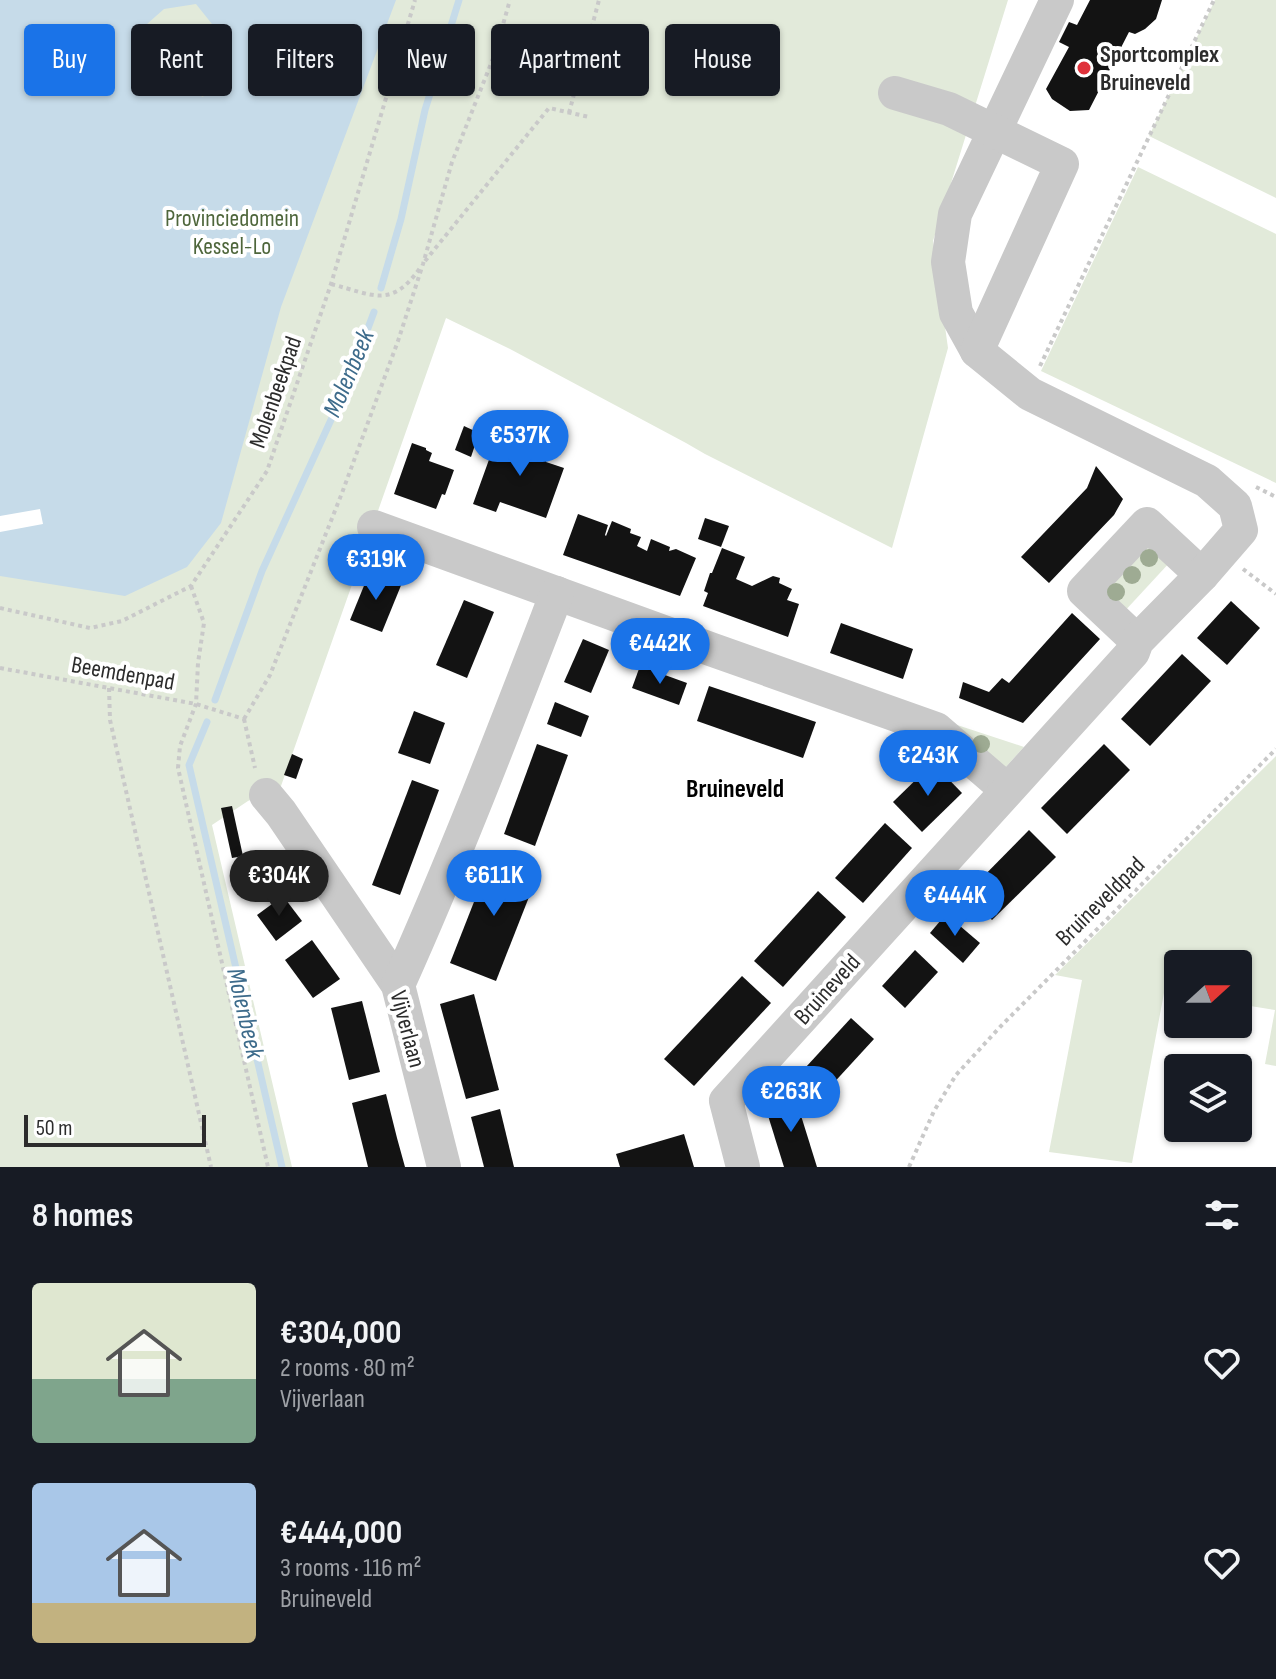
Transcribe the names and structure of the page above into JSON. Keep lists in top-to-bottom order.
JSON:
{
  "streets": {
    "street": ["Bruineveld", "Vijverlaan"],
    "path": ["Molenbeekpad", "Beemdenpad", "Bruineveldpad"]
  },
  "districts": ["Bruineveld"],
  "water": ["Molenbeek"],
  "parks": ["Provinciedomein Kessel-Lo"],
  "places": ["Sportcomplex Bruineveld"],
  "scale_bar": "50 m",
  "north": "right",
  "page": {
    "chip": [
      "Buy",
      "Rent",
      "Filters",
      "New",
      "Apartment",
      "House"
    ],
    "price": [
      "€537K",
      "€319K",
      "€442K",
      "€243K",
      "€304K",
      "€611K",
      "€444K",
      "€263K"
    ],
    "scale": "50 m",
    "heading": "8 homes",
    "list": [
      {
        "name": "€304,000",
        "note": "2 rooms · 80 m² · Vijverlaan"
      },
      {
        "name": "€444,000",
        "note": "3 rooms · 116 m² · Bruineveld"
      }
    ]
  }
}
